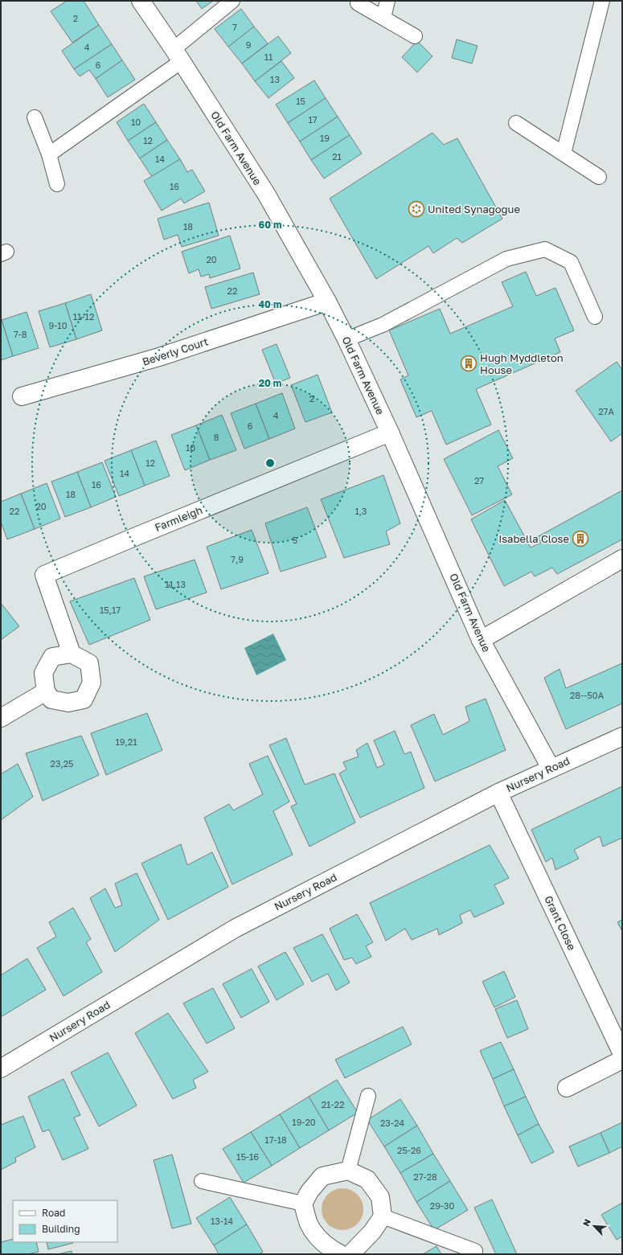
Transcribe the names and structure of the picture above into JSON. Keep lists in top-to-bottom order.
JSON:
{
  "streets": {
    "street": [
      "Old Farm Avenue",
      "Beverly Court",
      "Farmleigh",
      "Nursery Road",
      "Grant Close"
    ]
  },
  "crossings": [
    ["Old Farm Avenue", "Beverly Court"],
    ["Old Farm Avenue", "Farmleigh"],
    ["Old Farm Avenue", "Nursery Road"],
    ["Nursery Road", "Grant Close"]
  ],
  "places": {
    "synagogue": ["United Synagogue"],
    "building": ["Hugh Myddleton House", "Isabella Close"]
  },
  "house_numbers": [
    "2",
    "7",
    "9",
    "4",
    "11",
    "6",
    "13",
    "15",
    "17",
    "10",
    "19",
    "12",
    "21",
    "14",
    "16",
    "18",
    "20",
    "22",
    "11-12",
    "9-10",
    "7-8",
    "2",
    "27A",
    "4",
    "6",
    "8",
    "10",
    "12",
    "14",
    "27",
    "16",
    "18",
    "20",
    "22",
    "1,3",
    "5",
    "7,9",
    "11,13",
    "15,17",
    "28--50A",
    "19,21",
    "23,25",
    "21-22",
    "19-20",
    "23-24",
    "17-18",
    "25-26",
    "15-16",
    "27-28",
    "29-30",
    "13-14"
  ],
  "legend": ["Road", "Building"],
  "north": "top left",
  "rings": ["60 m", "40 m", "20 m"]
}
